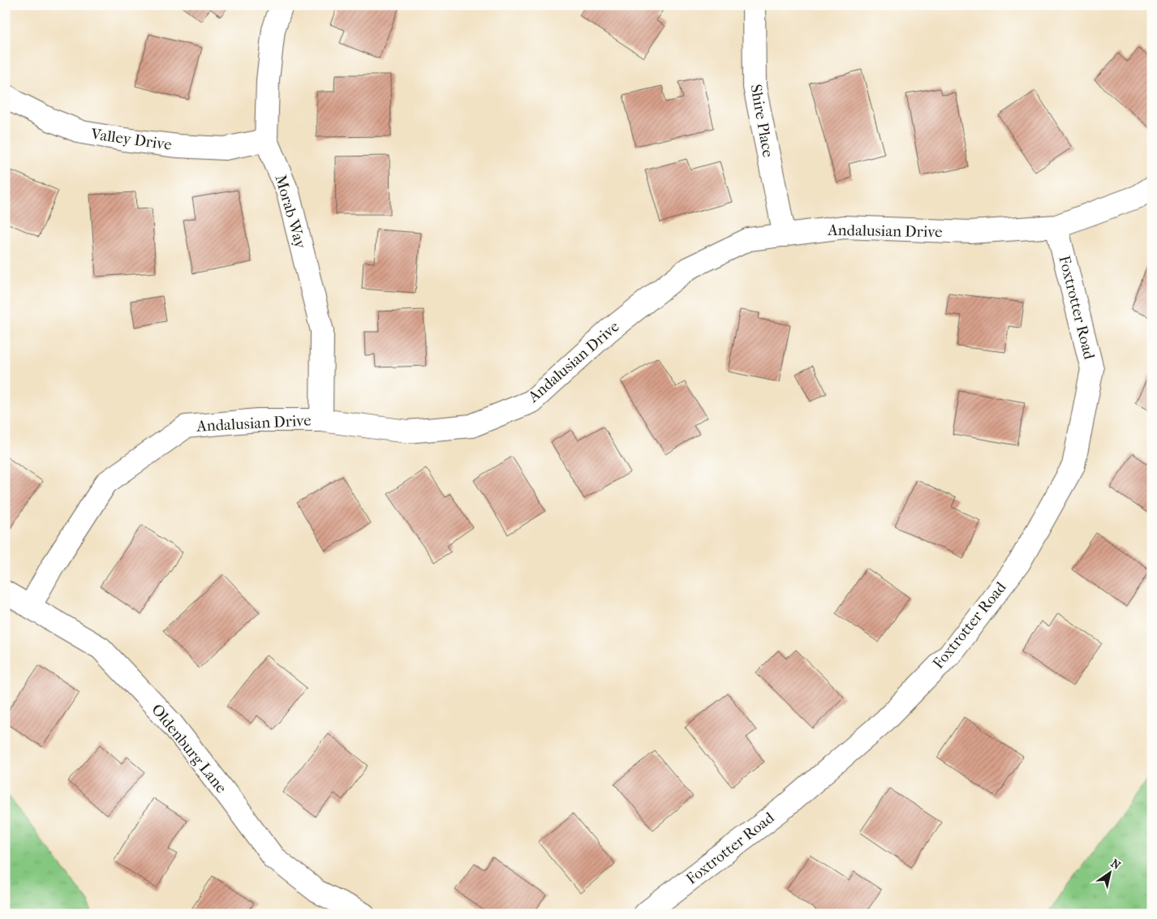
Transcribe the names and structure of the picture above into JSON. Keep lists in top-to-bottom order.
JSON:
{
  "streets": {
    "street": [
      "Shire Place",
      "Valley Drive",
      "Morab Way",
      "Andalusian Drive",
      "Foxtrotter Road",
      "Oldenburg Lane"
    ]
  },
  "crossings": [
    ["Shire Place", "Andalusian Drive"],
    ["Valley Drive", "Morab Way"],
    ["Morab Way", "Andalusian Drive"],
    ["Andalusian Drive", "Foxtrotter Road"],
    ["Andalusian Drive", "Oldenburg Lane"]
  ],
  "north": "top right"
}
